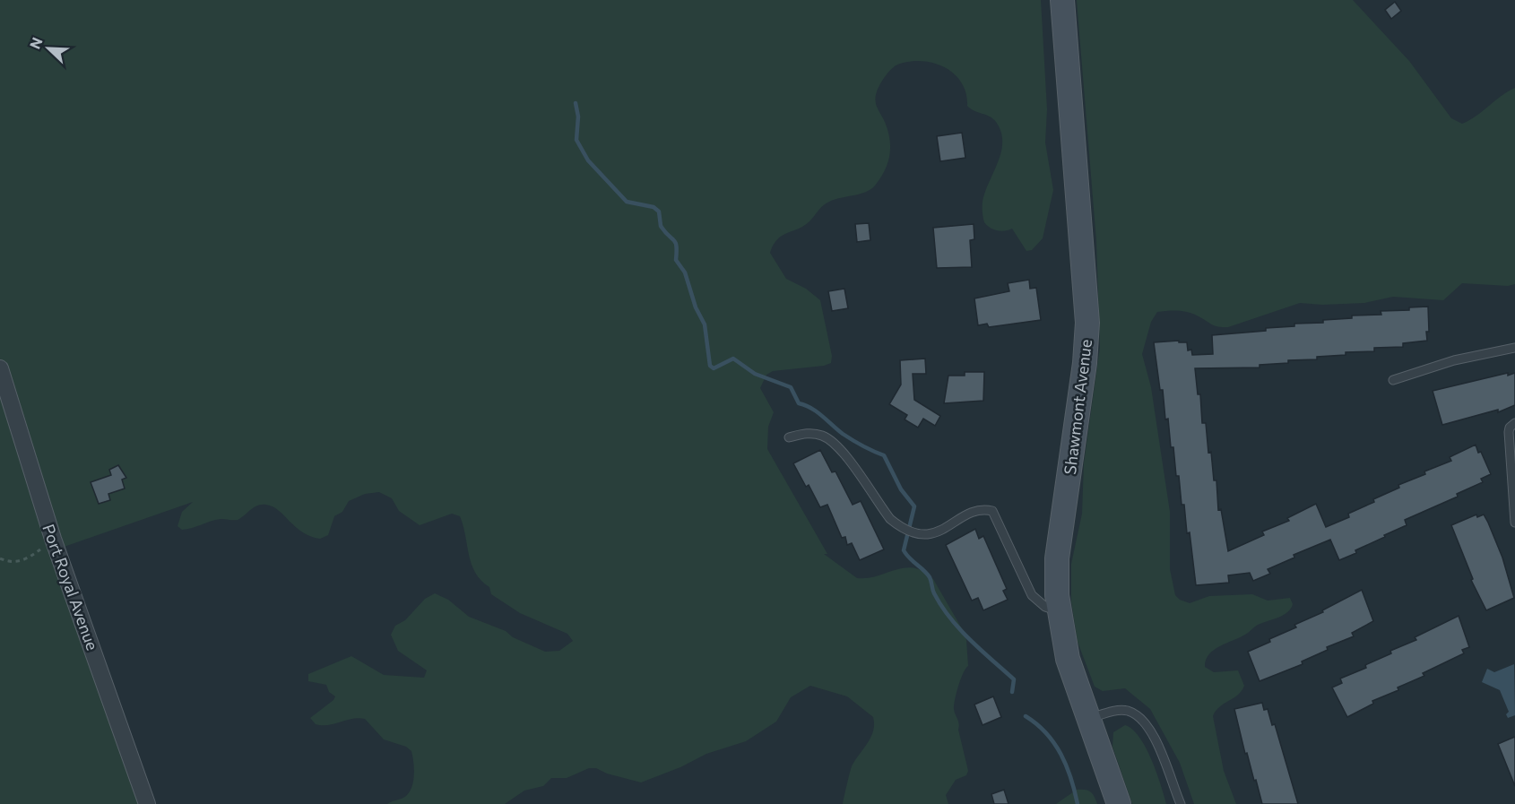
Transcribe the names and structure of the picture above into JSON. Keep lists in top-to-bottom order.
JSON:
{
  "streets": {
    "main road": ["Shawmont Avenue"],
    "street": ["Port Royal Avenue"]
  },
  "north": "top left"
}
